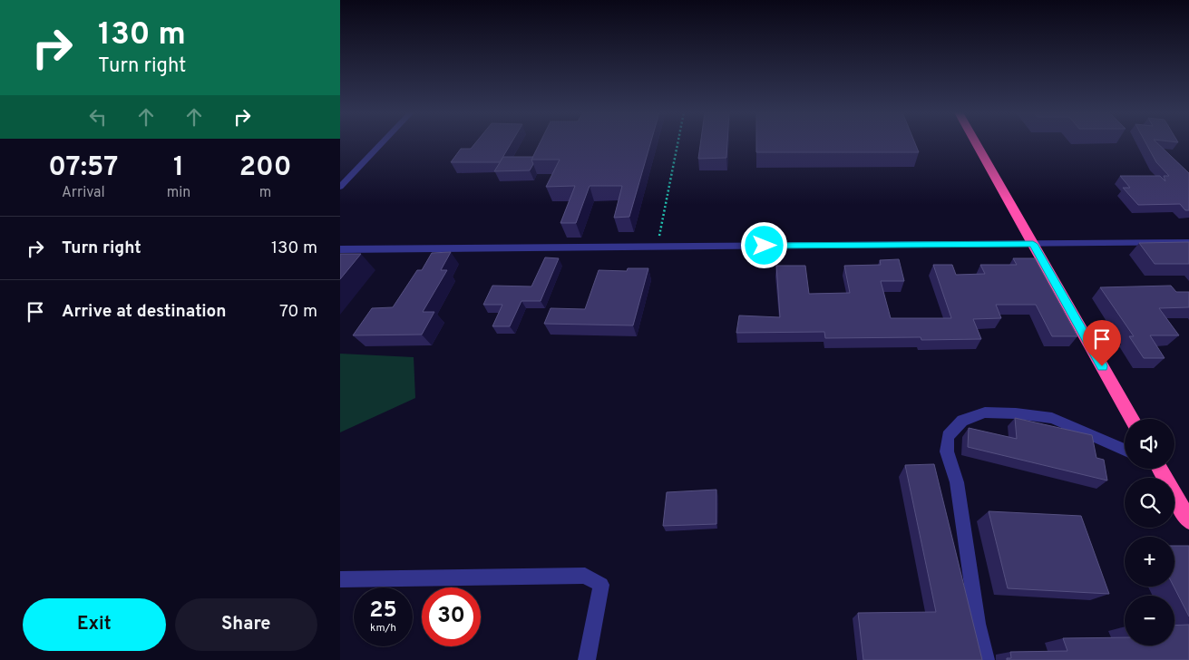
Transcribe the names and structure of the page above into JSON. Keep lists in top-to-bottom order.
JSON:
{
  "page": {
    "turn": ["130 m", "Turn right"],
    "eta": [
      "07:57",
      "Arrival",
      "1",
      "min",
      "200",
      "m"
    ],
    "list": [
      {
        "name": "Turn right",
        "value": "130 m"
      },
      {
        "name": "Arrive at destination",
        "value": "70 m"
      }
    ],
    "map_buttons": ["+", "−"],
    "speed": "25 km/h",
    "limit": "30",
    "buttons": ["Exit", "Share"]
  }
}
